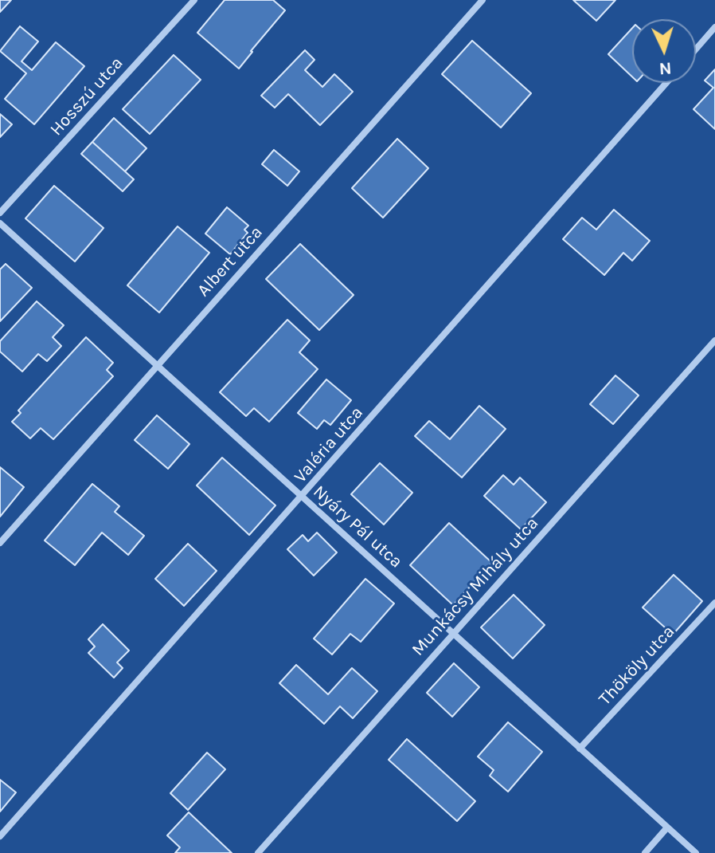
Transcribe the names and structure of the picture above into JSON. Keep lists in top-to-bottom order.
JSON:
{
  "streets": {
    "street": [
      "Hosszú utca",
      "Albert utca",
      "Valéria utca",
      "Nyáry Pál utca",
      "Munkácsy Mihály utca",
      "Thököly utca"
    ]
  },
  "crossings": [
    ["Albert utca", "Nyáry Pál utca"],
    ["Valéria utca", "Nyáry Pál utca"],
    ["Nyáry Pál utca", "Munkácsy Mihály utca"],
    ["Nyáry Pál utca", "Thököly utca"]
  ],
  "north": "bottom"
}
